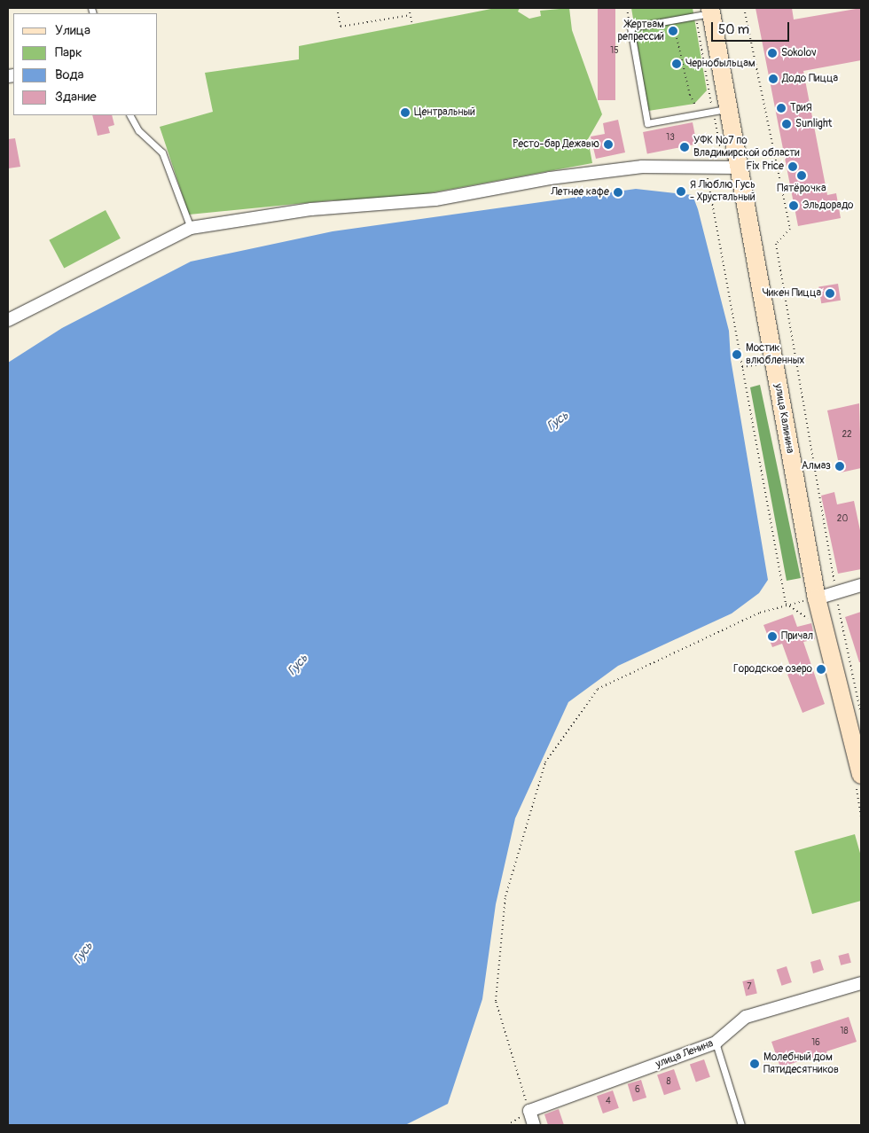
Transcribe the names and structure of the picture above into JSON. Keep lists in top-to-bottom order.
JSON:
{
  "streets": {
    "main road": ["улица Калинина"],
    "street": ["улица Ленина"]
  },
  "water": ["Гусь"],
  "places": [
    "Жертвам репрессий",
    "Sokolov",
    "Чернобыльцам",
    "Додо Пицца",
    "ТриЯ",
    "Центральный",
    "Sunlight",
    "Ресто-бар Дежавю",
    "УФК №7 по Владимирской области",
    "Fix Price",
    "Пятёрочка",
    "Я Люблю Гусь - Хрустальный",
    "Летнее кафе",
    "Эльдорадо",
    "Чикен Пицца",
    "Мостик влюбленных",
    "Алмаз",
    "Причал",
    "Городское озеро",
    "Молебный дом Пятидесятников"
  ],
  "house_numbers": [
    "15",
    "13",
    "22",
    "20",
    "7",
    "18",
    "16",
    "8",
    "6",
    "4"
  ],
  "legend": [
    "Улица",
    "Парк",
    "Вода",
    "Здание"
  ],
  "scale_bar": "50 m"
}
